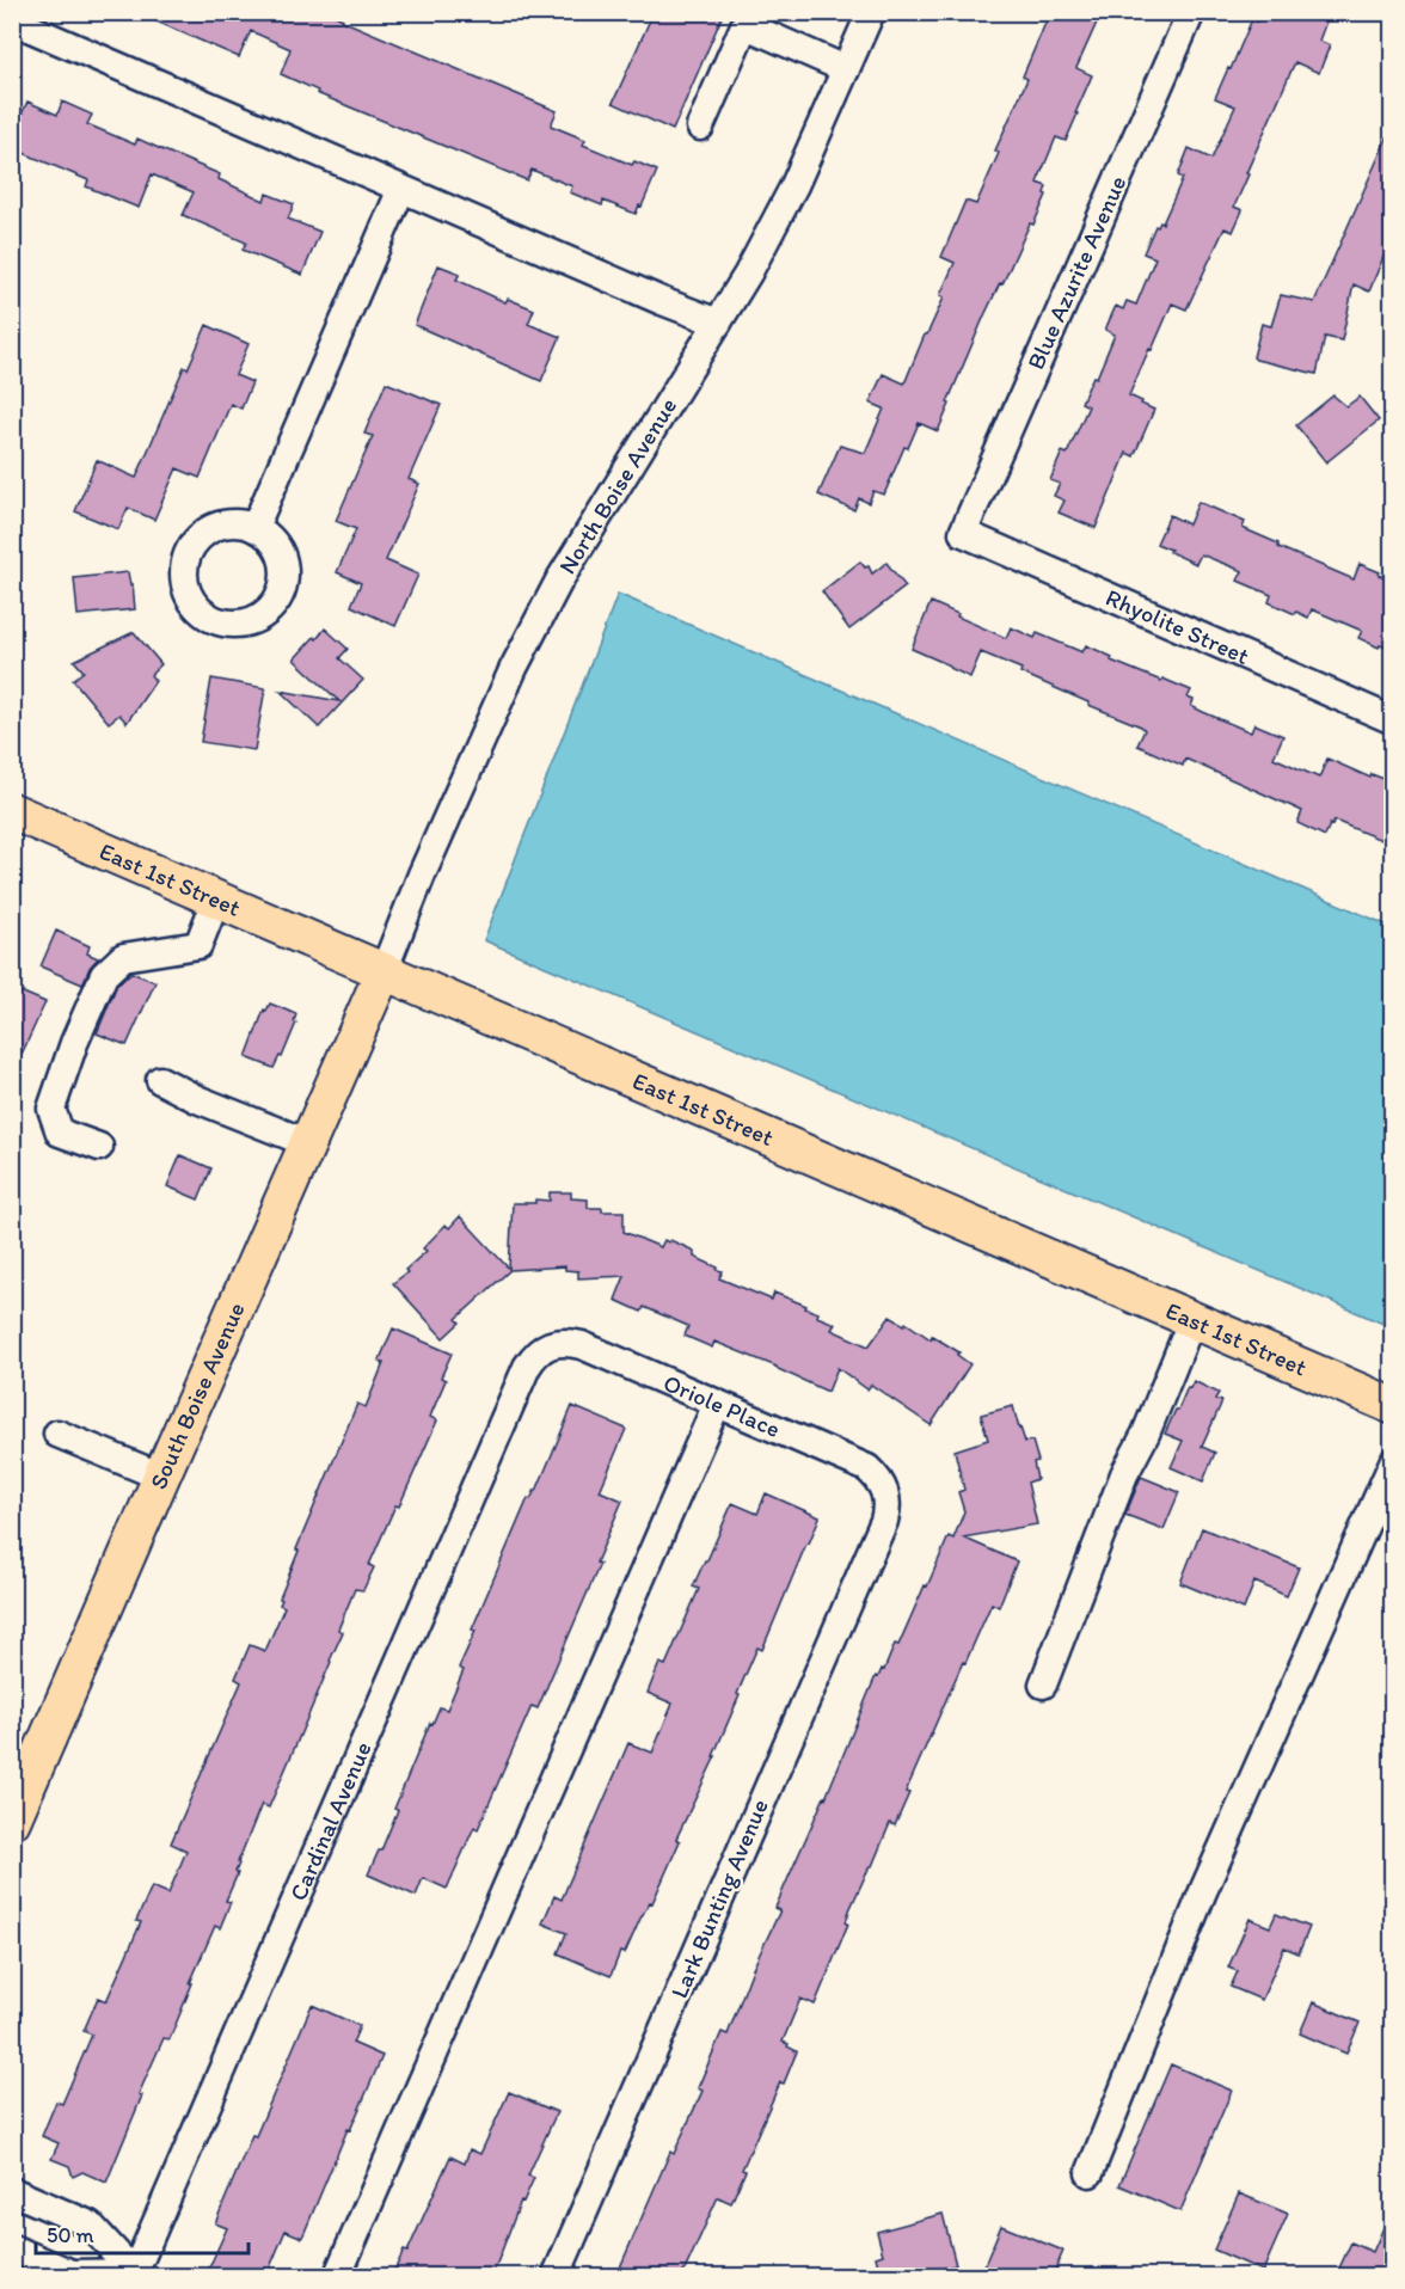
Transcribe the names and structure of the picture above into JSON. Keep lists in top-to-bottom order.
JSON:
{
  "streets": {
    "main road": ["East 1st Street", "South Boise Avenue"],
    "street": [
      "Blue Azurite Avenue",
      "North Boise Avenue",
      "Rhyolite Street",
      "Oriole Place",
      "Cardinal Avenue",
      "Lark Bunting Avenue"
    ]
  },
  "crossings": [
    ["Blue Azurite Avenue", "Rhyolite Street"],
    ["North Boise Avenue", "East 1st Street"],
    ["North Boise Avenue", "South Boise Avenue"],
    ["East 1st Street", "South Boise Avenue"],
    ["Oriole Place", "Cardinal Avenue"],
    ["Oriole Place", "Lark Bunting Avenue"]
  ],
  "scale_bar": "50 m"
}
